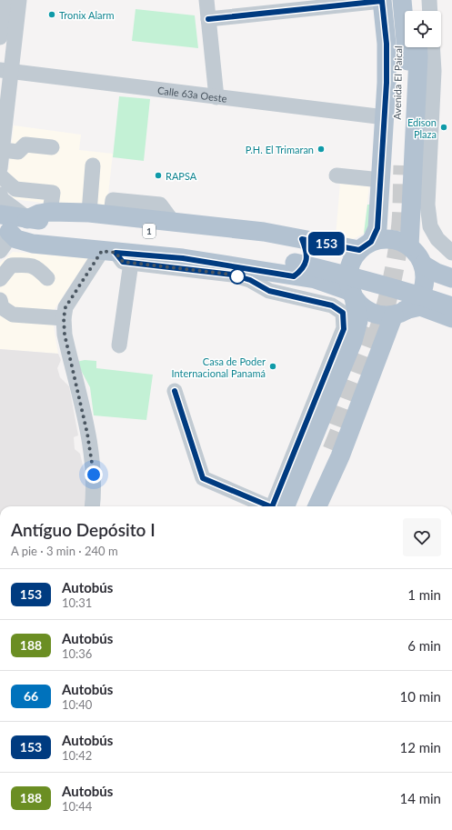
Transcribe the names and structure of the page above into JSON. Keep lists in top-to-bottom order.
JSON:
{
  "streets": {
    "main road": ["Avenida El Paical", "1"],
    "street": ["Calle 63a Oeste"]
  },
  "places": [
    "Tronix Alarm",
    "Edison Plaza",
    "P.H. El Trimaran",
    "RAPSA",
    "Casa de Poder Internacional Panamá"
  ],
  "lines": ["bus line 153"],
  "page": {
    "on_map": "153",
    "heading": ["Antíguo Depósito I", "A pie · 3 min · 240 m"],
    "list": [
      {
        "mark": "153",
        "name": "Autobús",
        "note": "10:31",
        "value": "1 min"
      },
      {
        "mark": "188",
        "name": "Autobús",
        "note": "10:36",
        "value": "6 min"
      },
      {
        "mark": "66",
        "name": "Autobús",
        "note": "10:40",
        "value": "10 min"
      },
      {
        "mark": "153",
        "name": "Autobús",
        "note": "10:42",
        "value": "12 min"
      },
      {
        "mark": "188",
        "name": "Autobús",
        "note": "10:44",
        "value": "14 min"
      }
    ]
  }
}
